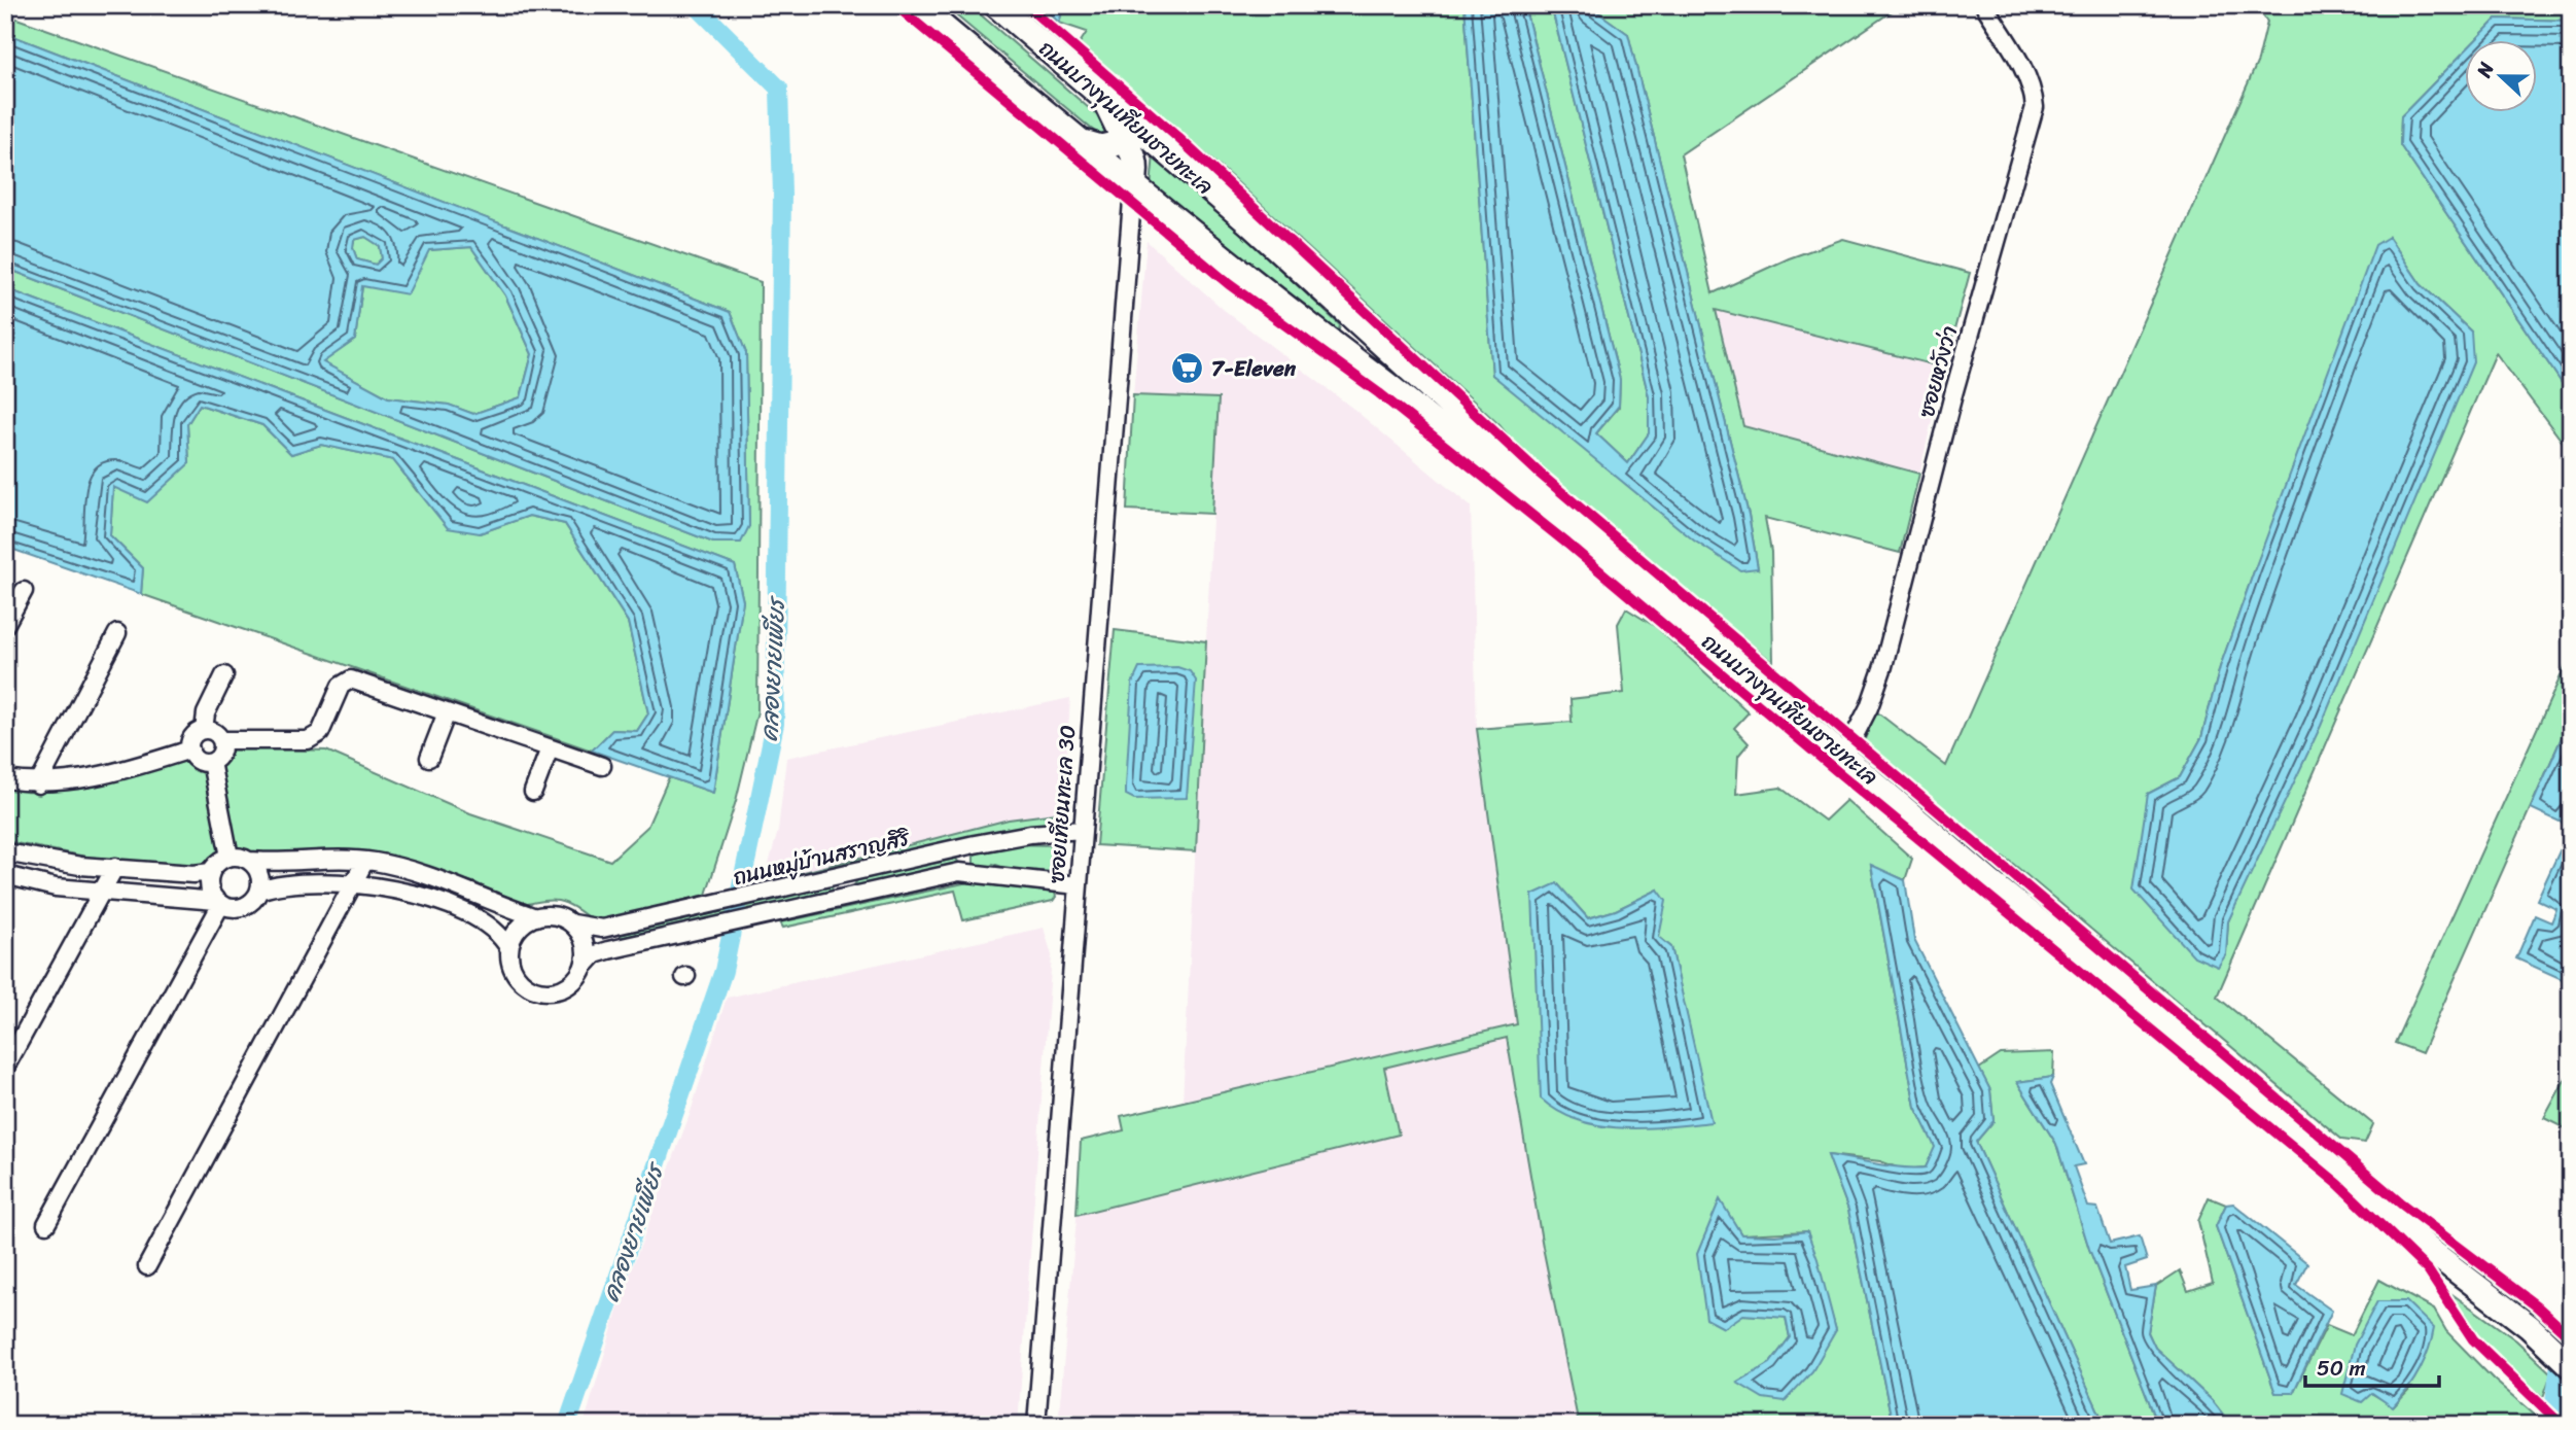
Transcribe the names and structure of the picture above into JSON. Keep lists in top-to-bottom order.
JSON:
{
  "streets": {
    "main road": ["ถนนบางขุนเทียนชายทะเล"],
    "street": ["ซอยหวังว่า", "ซอยเทียนทะเล 30", "ถนนหมู่บ้านสราญสิริ"]
  },
  "crossings": [
    ["ถนนบางขุนเทียนชายทะเล", "ซอยหวังว่า"],
    ["ถนนบางขุนเทียนชายทะเล", "ซอยเทียนทะเล 30"],
    ["ซอยเทียนทะเล 30", "ถนนหมู่บ้านสราญสิริ"]
  ],
  "water": ["คลองยายเพียร"],
  "places": {
    "supermarket": ["7-Eleven"]
  },
  "scale_bar": "50 m",
  "north": "left"
}
